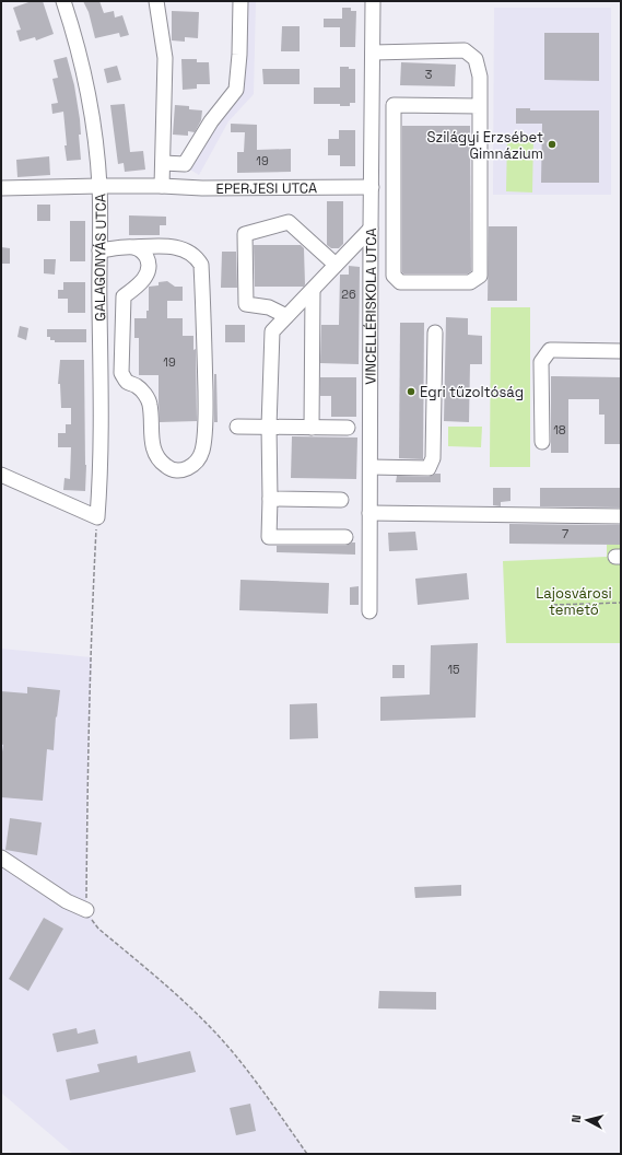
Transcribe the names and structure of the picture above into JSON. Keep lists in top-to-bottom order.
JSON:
{
  "streets": {
    "street": ["EPERJESI UTCA", "GALAGONYÁS UTCA", "VINCELLÉRISKOLA UTCA"]
  },
  "crossings": [
    ["EPERJESI UTCA", "GALAGONYÁS UTCA"],
    ["EPERJESI UTCA", "VINCELLÉRISKOLA UTCA"]
  ],
  "parks": ["Lajosvárosi temető"],
  "places": ["Szilágyi Erzsébet Gimnázium", "Egri tűzoltóság"],
  "house_numbers": [
    "3",
    "19",
    "26",
    "19",
    "18",
    "7",
    "15"
  ],
  "north": "left"
}
